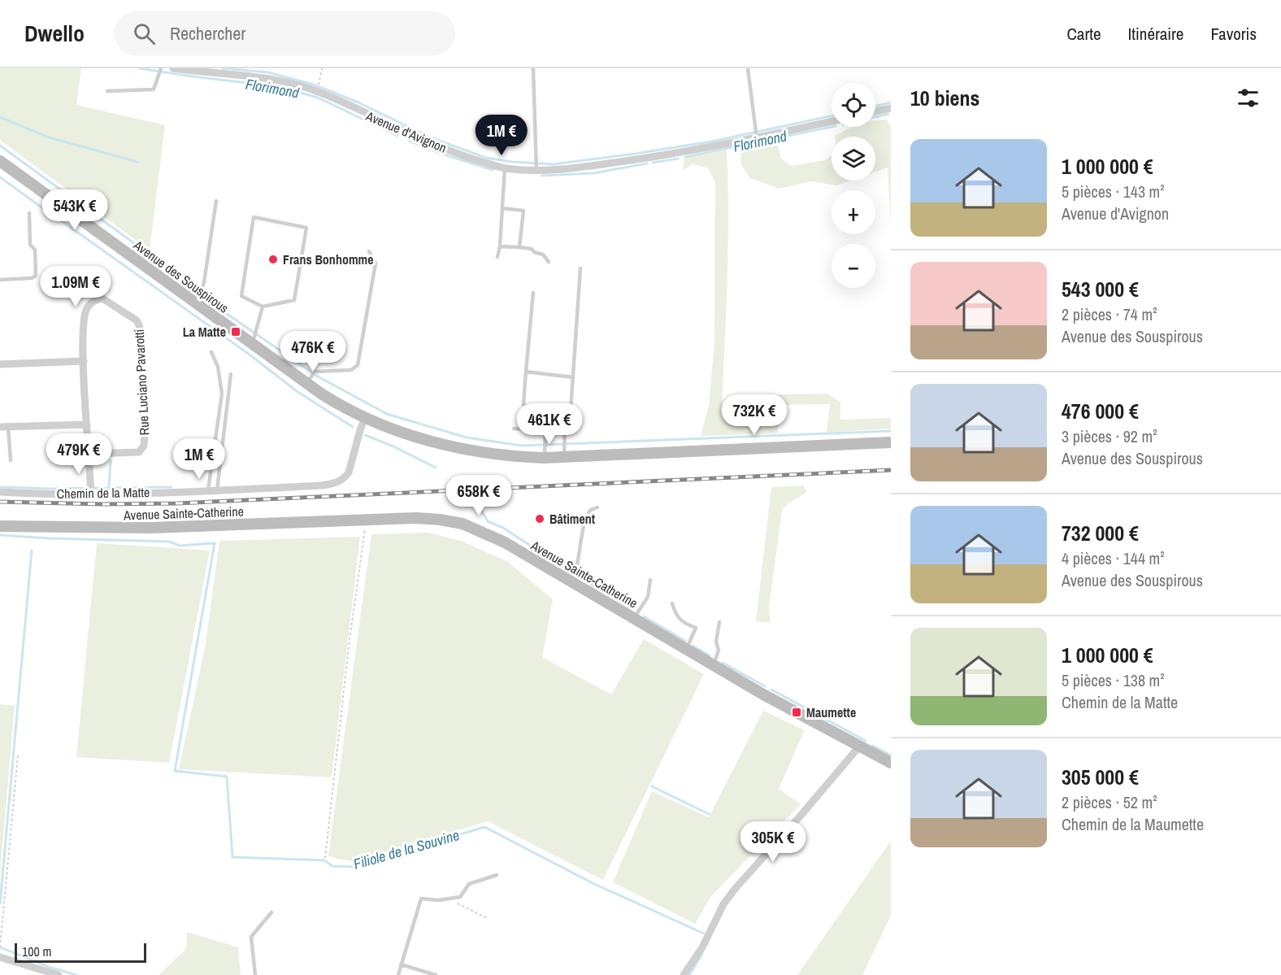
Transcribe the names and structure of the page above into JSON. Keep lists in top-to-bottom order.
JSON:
{
  "streets": {
    "main road": ["Avenue des Souspirous", "Avenue Sainte-Catherine"],
    "street": ["Avenue d'Avignon", "Rue Luciano Pavarotti", "Chemin de la Matte"]
  },
  "crossings": [
    ["Avenue des Souspirous", "Chemin de la Matte"]
  ],
  "water": ["Florimond", "Filiole de la Souvine"],
  "places": {
    "other": ["Frans Bonhomme", "Bâtiment"],
    "transit": ["La Matte", "Maumette"]
  },
  "scale_bar": "100 m",
  "page": {
    "header": "Dwello",
    "search": "Rechercher",
    "nav": ["Carte", "Itinéraire", "Favoris"],
    "heading": "10 biens",
    "map_buttons": ["+", "−"],
    "price": [
      "1M €",
      "543K €",
      "1.09M €",
      "476K €",
      "732K €",
      "461K €",
      "479K €",
      "1M €",
      "658K €",
      "305K €"
    ],
    "list": [
      {
        "name": "1 000 000 €",
        "note": "5 pièces · 143 m² · Avenue d'Avignon"
      },
      {
        "name": "543 000 €",
        "note": "2 pièces · 74 m² · Avenue des Souspirous"
      },
      {
        "name": "476 000 €",
        "note": "3 pièces · 92 m² · Avenue des Souspirous"
      },
      {
        "name": "732 000 €",
        "note": "4 pièces · 144 m² · Avenue des Souspirous"
      },
      {
        "name": "1 000 000 €",
        "note": "5 pièces · 138 m² · Chemin de la Matte"
      },
      {
        "name": "305 000 €",
        "note": "2 pièces · 52 m² · Chemin de la Maumette"
      }
    ],
    "scale": "100 m"
  }
}
